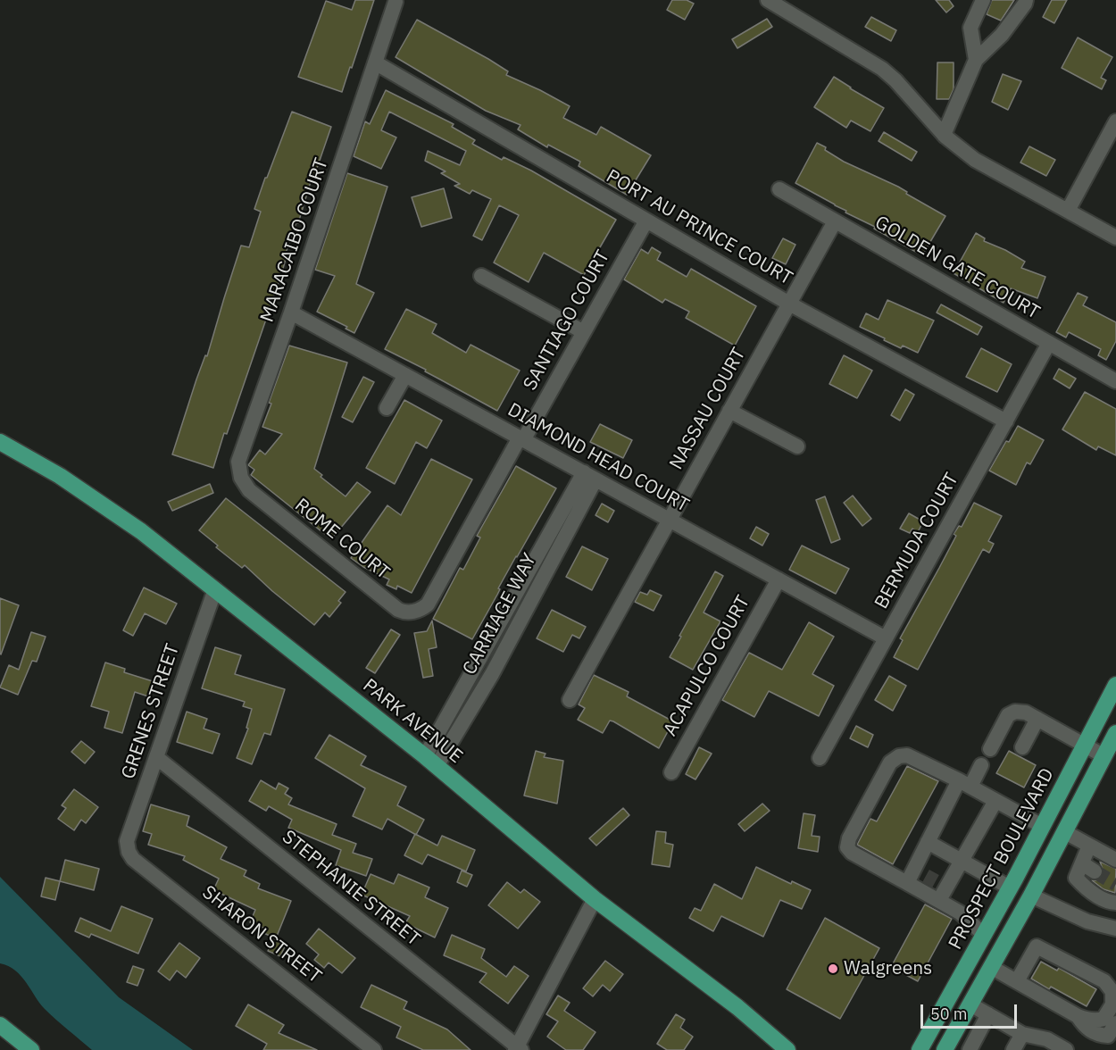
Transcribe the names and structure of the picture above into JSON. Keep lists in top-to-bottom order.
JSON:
{
  "streets": {
    "main road": ["PARK AVENUE", "PROSPECT BOULEVARD"],
    "street": [
      "PORT AU PRINCE COURT",
      "MARACAIBO COURT",
      "GOLDEN GATE COURT",
      "SANTIAGO COURT",
      "NASSAU COURT",
      "DIAMOND HEAD COURT",
      "ROME COURT",
      "BERMUDA COURT",
      "CARRIAGE WAY",
      "ACAPULCO COURT",
      "GRENES STREET",
      "STEPHANIE STREET",
      "SHARON STREET"
    ]
  },
  "crossings": [
    ["PORT AU PRINCE COURT", "MARACAIBO COURT"],
    ["PORT AU PRINCE COURT", "SANTIAGO COURT"],
    ["PORT AU PRINCE COURT", "NASSAU COURT"],
    ["PORT AU PRINCE COURT", "BERMUDA COURT"],
    ["MARACAIBO COURT", "DIAMOND HEAD COURT"],
    ["MARACAIBO COURT", "ROME COURT"],
    ["GOLDEN GATE COURT", "NASSAU COURT"],
    ["GOLDEN GATE COURT", "BERMUDA COURT"],
    ["SANTIAGO COURT", "DIAMOND HEAD COURT"],
    ["SANTIAGO COURT", "ROME COURT"],
    ["NASSAU COURT", "DIAMOND HEAD COURT"],
    ["DIAMOND HEAD COURT", "BERMUDA COURT"],
    ["DIAMOND HEAD COURT", "CARRIAGE WAY"],
    ["DIAMOND HEAD COURT", "ACAPULCO COURT"],
    ["CARRIAGE WAY", "PARK AVENUE"],
    ["GRENES STREET", "PARK AVENUE"],
    ["GRENES STREET", "STEPHANIE STREET"],
    ["GRENES STREET", "SHARON STREET"]
  ],
  "places": ["Walgreens"],
  "scale_bar": "50 m"
}
